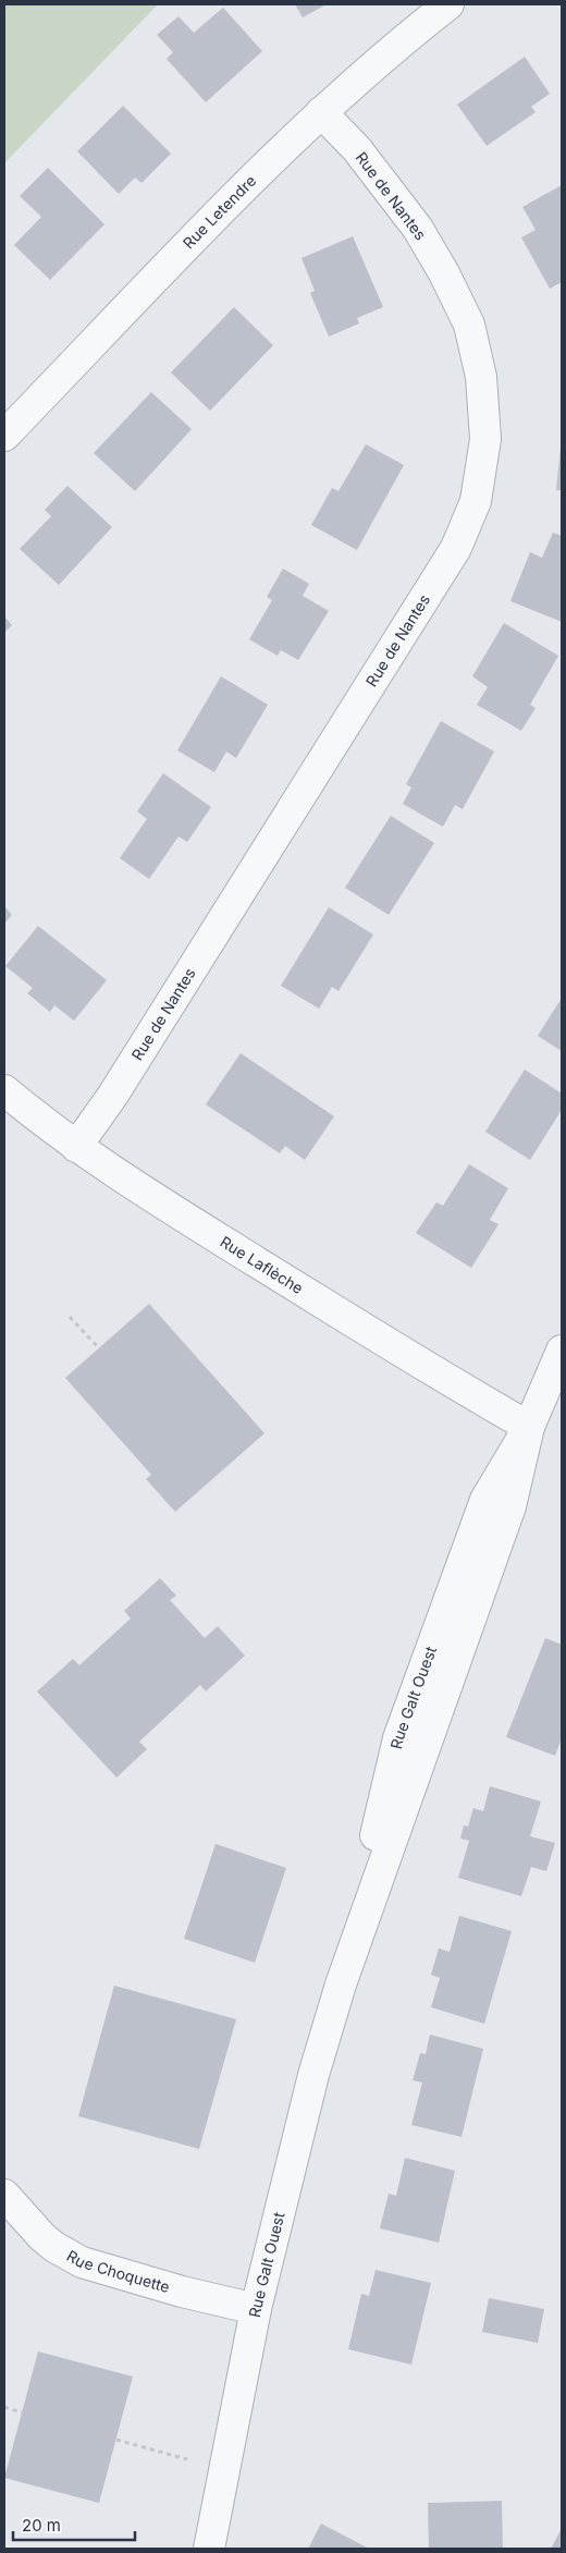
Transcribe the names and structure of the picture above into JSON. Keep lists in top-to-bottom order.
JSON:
{
  "streets": {
    "street": [
      "Rue de Nantes",
      "Rue Letendre",
      "Rue Laflèche",
      "Rue Galt Ouest",
      "Rue Choquette"
    ]
  },
  "crossings": [
    ["Rue de Nantes", "Rue Letendre"],
    ["Rue de Nantes", "Rue Laflèche"],
    ["Rue Laflèche", "Rue Galt Ouest"],
    ["Rue Galt Ouest", "Rue Choquette"]
  ],
  "scale_bar": "20 m"
}
